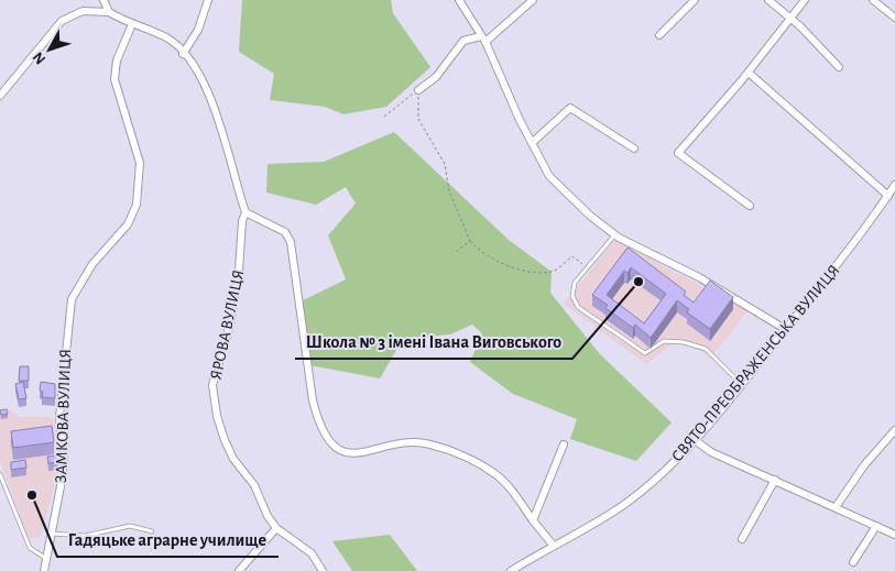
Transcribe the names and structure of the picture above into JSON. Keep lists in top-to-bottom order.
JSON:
{
  "streets": {
    "street": ["ЯРОВА ВУЛИЦЯ", "СВЯТО-ПРЕОБРАЖЕНСЬКА ВУЛИЦЯ", "ЗАМКОВА ВУЛИЦЯ"]
  },
  "crossings": [
    ["ЯРОВА ВУЛИЦЯ", "ЗАМКОВА ВУЛИЦЯ"]
  ],
  "places": ["Школа № 3 імені Івана Виговського", "Гадяцьке аграрне училище"],
  "north": "bottom left"
}
